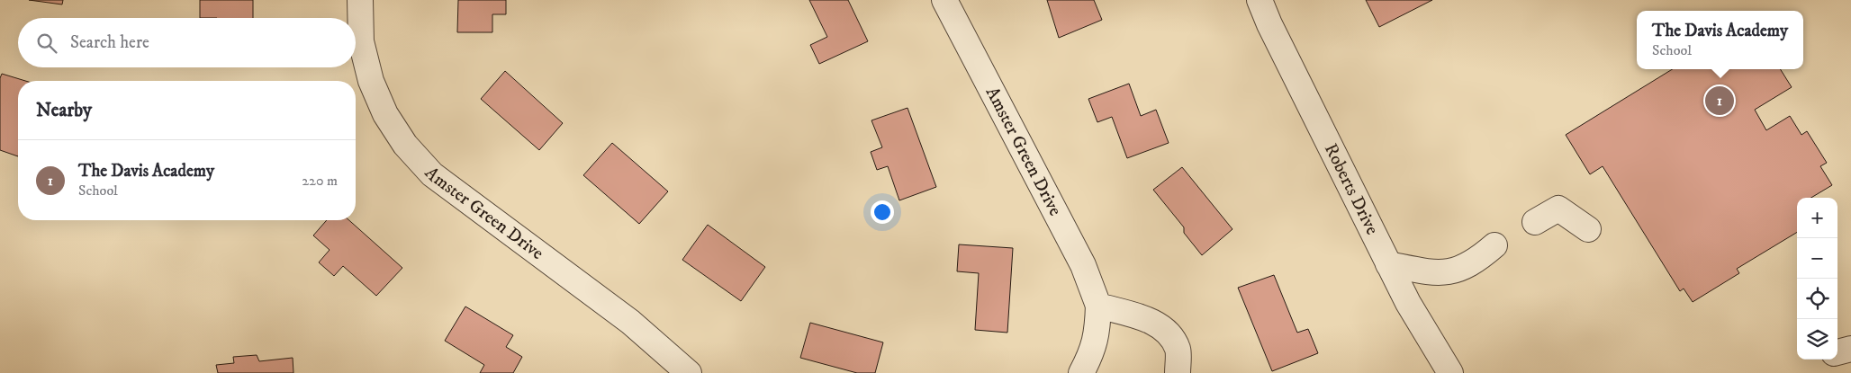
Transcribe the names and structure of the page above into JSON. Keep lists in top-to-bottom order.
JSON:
{
  "streets": {
    "street": ["Amster Green Drive", "Roberts Drive"]
  },
  "page": {
    "popup": ["The Davis Academy", "School"],
    "search": "Search here",
    "heading": "Nearby",
    "pins": "1",
    "list": [
      {
        "mark": "1",
        "name": "The Davis Academy",
        "note": "School",
        "value": "220 m"
      }
    ],
    "map_buttons": ["+", "−"]
  }
}
